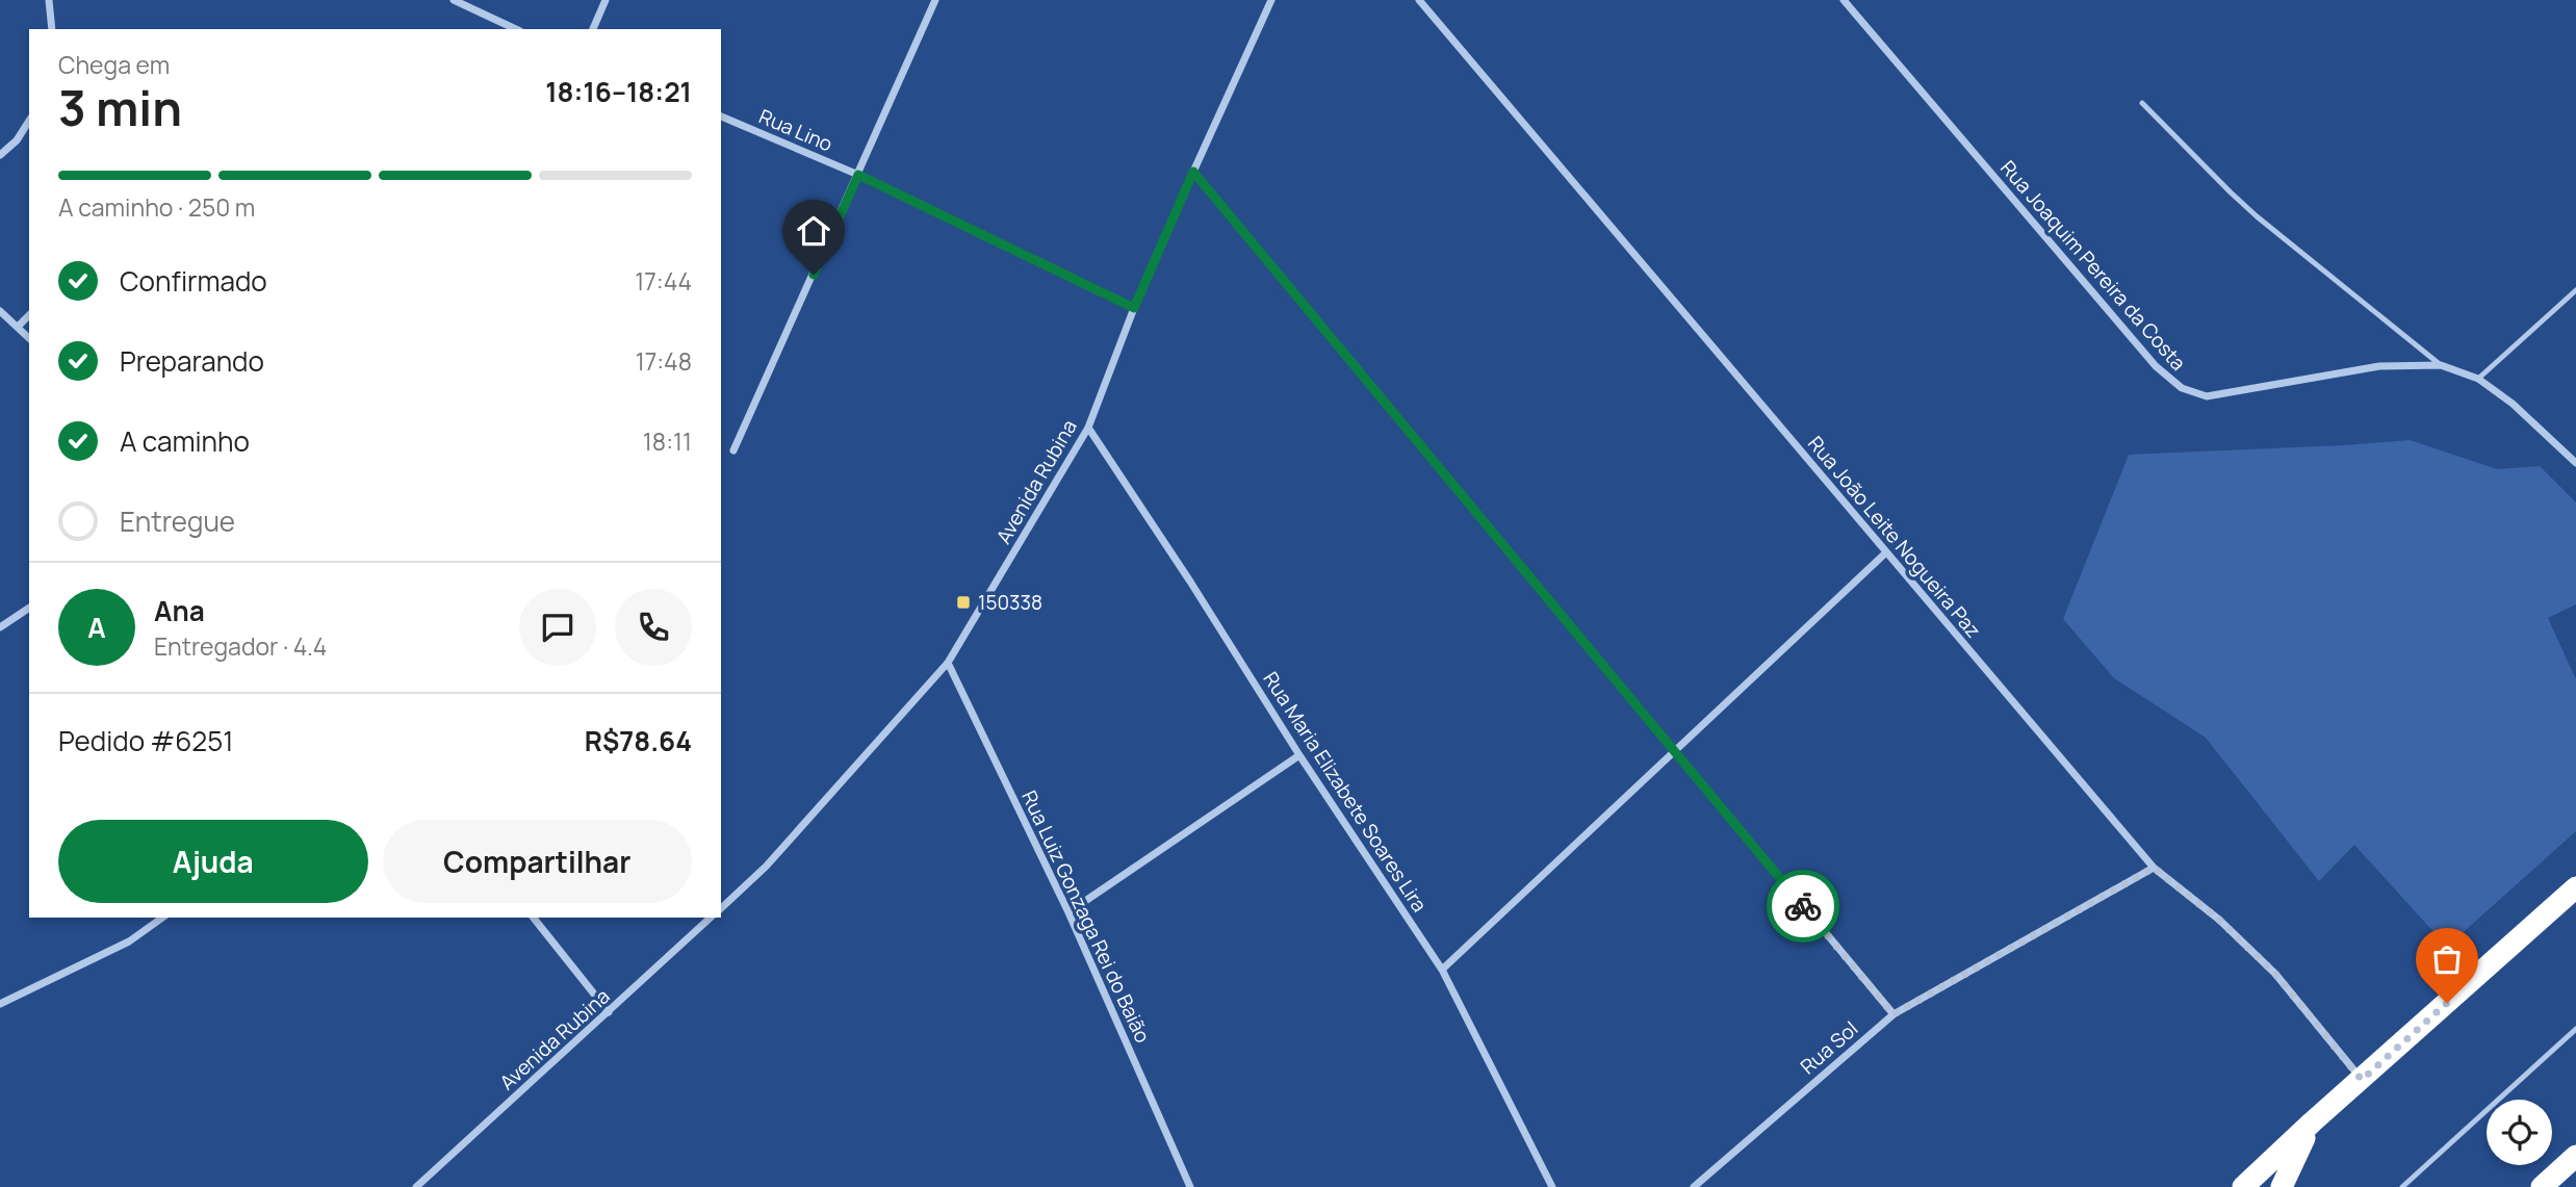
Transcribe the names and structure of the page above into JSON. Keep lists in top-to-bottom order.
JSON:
{
  "streets": {
    "street": [
      "Rua Lino",
      "Rua Joaquim Pereira da Costa",
      "Avenida Rubina",
      "Rua João Leite Nogueira Paz",
      "Rua Maria Elizabete Soares Lira",
      "Rua Luiz Gonzaga Rei do Baião",
      "Rua Sol"
    ]
  },
  "crossings": [
    ["Rua Lino", "Avenida Rubina"],
    ["Avenida Rubina", "Rua Maria Elizabete Soares Lira"],
    ["Avenida Rubina", "Rua Luiz Gonzaga Rei do Baião"],
    ["Rua João Leite Nogueira Paz", "Rua Sol"]
  ],
  "places": {
    "transit": ["150338"]
  },
  "page": {
    "heading": ["3 min", "Chega em", "18:16–18:21"],
    "panel": [
      "Ana",
      "Entregador · 4.4",
      "Pedido #6251",
      "R$78.64"
    ],
    "bar": "A caminho · 250 m",
    "list": [
      ["Confirmado", "17:44"],
      ["Preparando", "17:48"],
      ["A caminho", "18:11"],
      "Entregue"
    ],
    "round": "A",
    "buttons": ["Ajuda", "Compartilhar"]
  }
}
